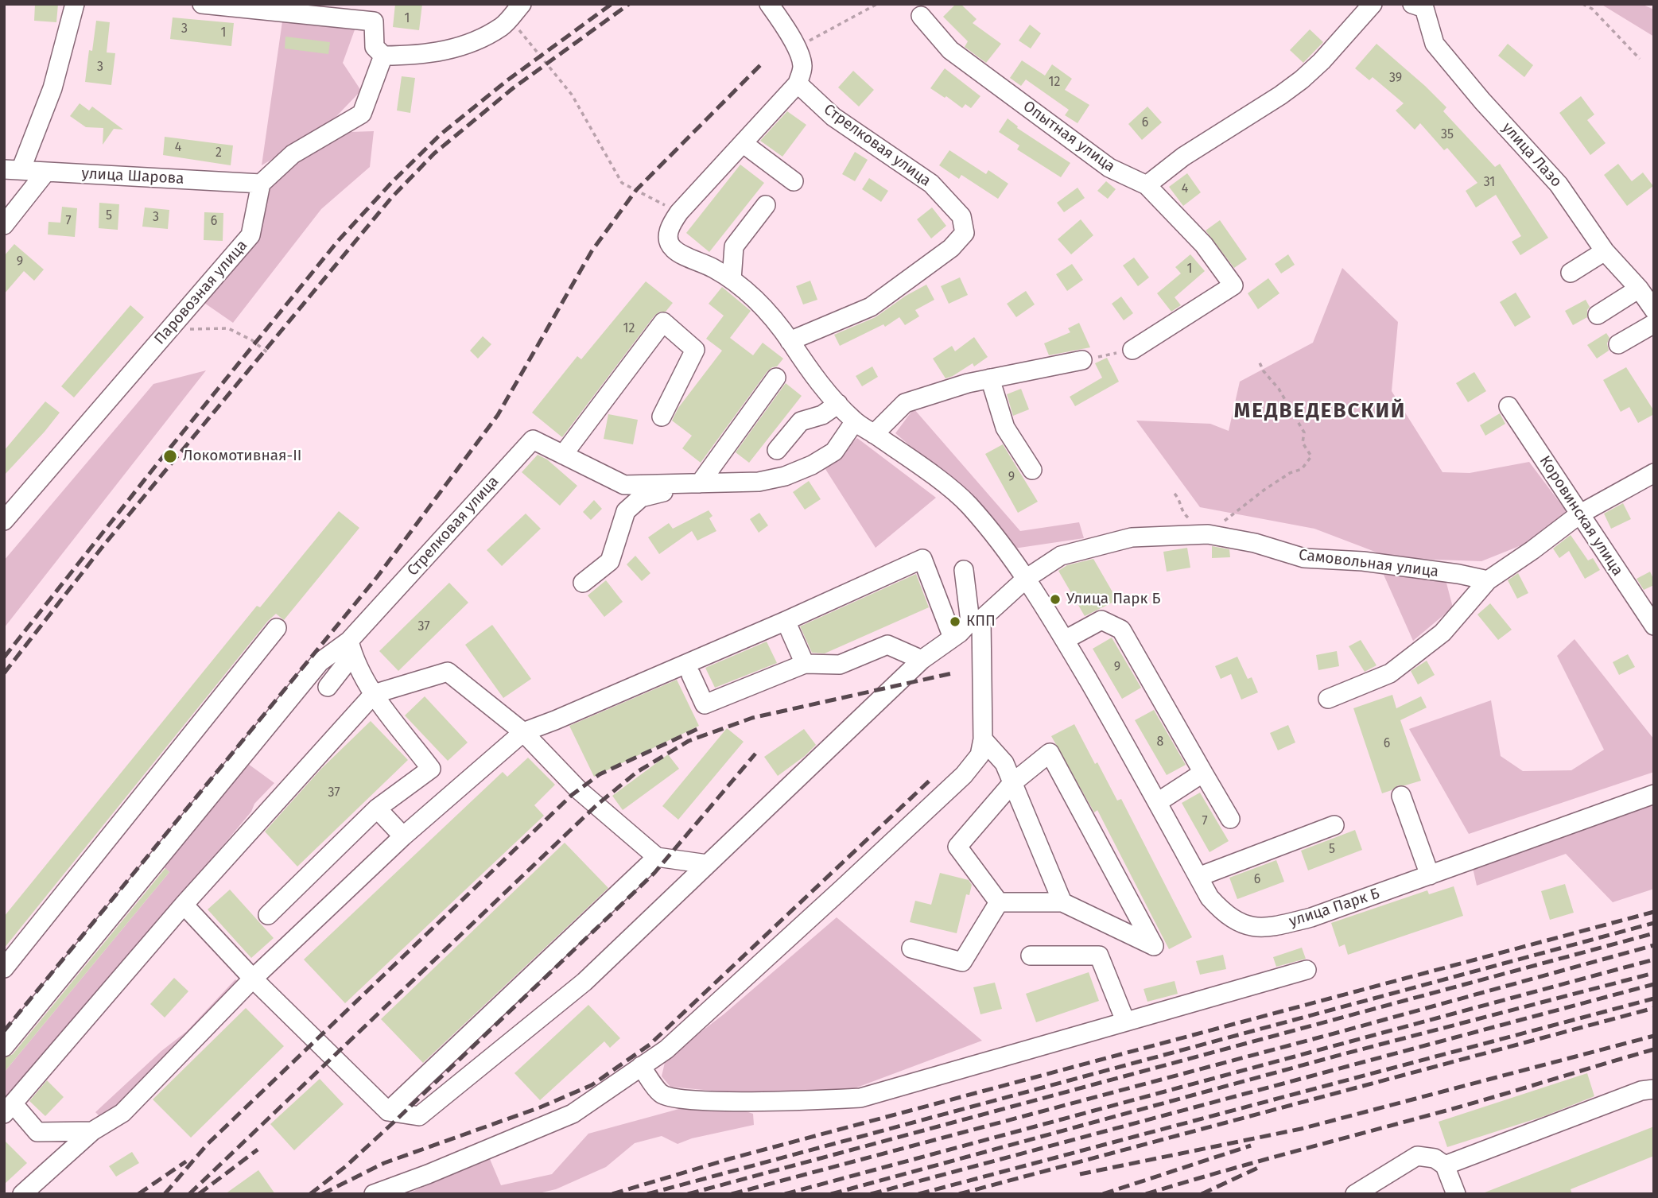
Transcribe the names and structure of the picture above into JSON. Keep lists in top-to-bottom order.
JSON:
{
  "streets": {
    "street": [
      "Опытная улица",
      "Стрелковая улица",
      "улица Лазо",
      "улица Шарова",
      "Паровозная улица",
      "Коровинская улица",
      "Самовольная улица",
      "улица Парк Б"
    ]
  },
  "crossings": [
    ["улица Шарова", "Паровозная улица"],
    ["Самовольная улица", "улица Парк Б"]
  ],
  "districts": ["МЕДВЕДЕВСКИЙ"],
  "places": ["Локомотивная-II", "Улица Парк Б", "КПП"],
  "house_numbers": [
    "1",
    "3",
    "1",
    "3",
    "39",
    "12",
    "6",
    "35",
    "4",
    "2",
    "31",
    "4",
    "5",
    "3",
    "7",
    "6",
    "9",
    "1",
    "12",
    "9",
    "37",
    "9",
    "8",
    "6",
    "37",
    "7",
    "5",
    "6"
  ]
}
